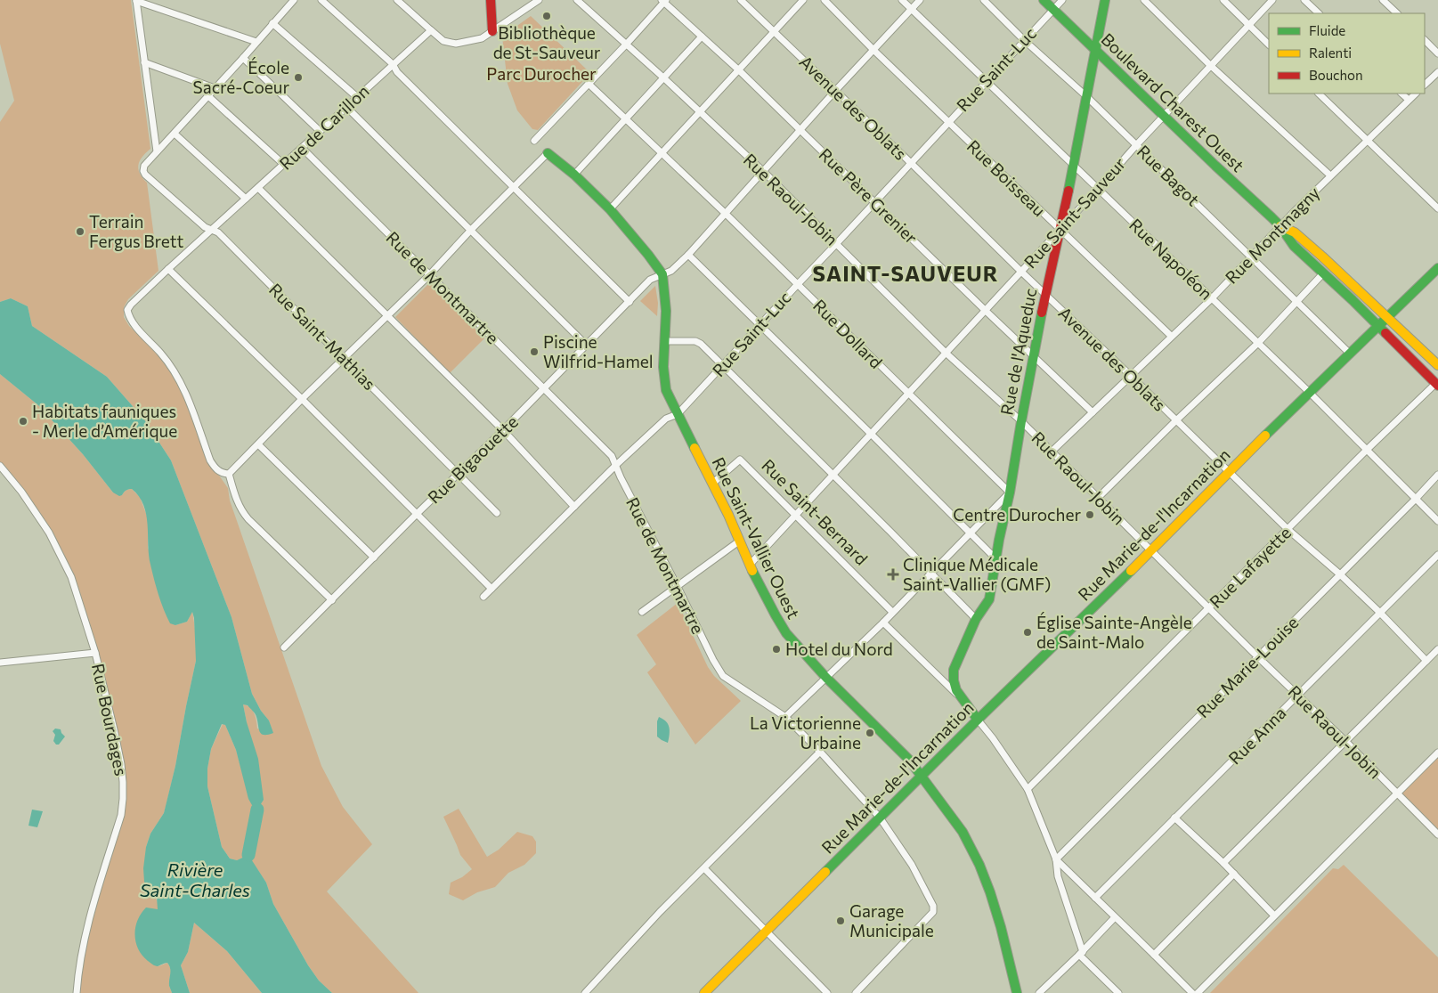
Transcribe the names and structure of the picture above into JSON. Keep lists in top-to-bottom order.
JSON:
{
  "streets": {
    "street": [
      "Rue Saint-Luc",
      "Boulevard Charest Ouest",
      "Avenue des Oblats",
      "Rue de Carillon",
      "Rue Bagot",
      "Rue Boisseau",
      "Rue Père Grenier",
      "Rue Raoul-Jobin",
      "Rue Saint-Sauveur",
      "Rue Montmagny",
      "Rue Napoléon",
      "Rue de Montmartre",
      "Rue Dollard",
      "Rue Saint-Mathias",
      "Rue de l'Aqueduc",
      "Rue Bigaouette",
      "Rue Saint-Bernard",
      "Rue Marie-de-l'Incarnation",
      "Rue Saint-Vallier Ouest",
      "Rue Lafayette",
      "Rue Marie-Louise",
      "Rue Bourdages",
      "Rue Anna"
    ]
  },
  "crossings": [
    ["Rue Saint-Luc", "Boulevard Charest Ouest"],
    ["Rue Saint-Luc", "Avenue des Oblats"],
    ["Rue Saint-Luc", "Rue Bagot"],
    ["Rue Saint-Luc", "Rue Boisseau"],
    ["Rue Saint-Luc", "Rue Père Grenier"],
    ["Rue Saint-Luc", "Rue Raoul-Jobin"],
    ["Rue Saint-Luc", "Rue Napoléon"],
    ["Rue Saint-Luc", "Rue de Montmartre"],
    ["Rue Saint-Luc", "Rue Dollard"],
    ["Rue Saint-Luc", "Rue Saint-Vallier Ouest"],
    ["Boulevard Charest Ouest", "Rue Saint-Sauveur"],
    ["Boulevard Charest Ouest", "Rue Montmagny"],
    ["Boulevard Charest Ouest", "Rue de l'Aqueduc"],
    ["Boulevard Charest Ouest", "Rue Marie-de-l'Incarnation"],
    ["Boulevard Charest Ouest", "Rue Lafayette"],
    ["Avenue des Oblats", "Rue Saint-Sauveur"],
    ["Avenue des Oblats", "Rue Montmagny"],
    ["Avenue des Oblats", "Rue de l'Aqueduc"],
    ["Avenue des Oblats", "Rue Bigaouette"],
    ["Avenue des Oblats", "Rue Marie-de-l'Incarnation"],
    ["Avenue des Oblats", "Rue Lafayette"],
    ["Avenue des Oblats", "Rue Marie-Louise"],
    ["Avenue des Oblats", "Rue Anna"],
    ["Rue de Carillon", "Rue de Montmartre"],
    ["Rue de Carillon", "Rue Saint-Mathias"],
    ["Rue Bagot", "Rue Saint-Sauveur"],
    ["Rue Bagot", "Rue Montmagny"],
    ["Rue Bagot", "Rue de l'Aqueduc"],
    ["Rue Bagot", "Rue Marie-de-l'Incarnation"],
    ["Rue Boisseau", "Rue Saint-Sauveur"],
    ["Rue Boisseau", "Rue Montmagny"],
    ["Rue Boisseau", "Rue de l'Aqueduc"],
    ["Rue Boisseau", "Rue Bigaouette"],
    ["Rue Père Grenier", "Rue Saint-Sauveur"],
    ["Rue Père Grenier", "Rue Montmagny"],
    ["Rue Père Grenier", "Rue de l'Aqueduc"],
    ["Rue Père Grenier", "Rue Bigaouette"],
    ["Rue Raoul-Jobin", "Rue Saint-Sauveur"],
    ["Rue Raoul-Jobin", "Rue Montmagny"],
    ["Rue Raoul-Jobin", "Rue de l'Aqueduc"],
    ["Rue Raoul-Jobin", "Rue Bigaouette"],
    ["Rue Raoul-Jobin", "Rue Marie-de-l'Incarnation"],
    ["Rue Raoul-Jobin", "Rue Lafayette"],
    ["Rue Raoul-Jobin", "Rue Marie-Louise"],
    ["Rue Raoul-Jobin", "Rue Anna"],
    ["Rue Saint-Sauveur", "Rue Napoléon"],
    ["Rue Saint-Sauveur", "Rue Dollard"],
    ["Rue Saint-Sauveur", "Rue de l'Aqueduc"],
    ["Rue Saint-Sauveur", "Rue Saint-Bernard"],
    ["Rue Saint-Sauveur", "Rue Saint-Vallier Ouest"],
    ["Rue Montmagny", "Rue Napoléon"],
    ["Rue Napoléon", "Rue de l'Aqueduc"],
    ["Rue Napoléon", "Rue Bigaouette"],
    ["Rue Napoléon", "Rue Marie-de-l'Incarnation"],
    ["Rue Napoléon", "Rue Lafayette"],
    ["Rue Napoléon", "Rue Marie-Louise"],
    ["Rue de Montmartre", "Rue Bigaouette"],
    ["Rue de Montmartre", "Rue Marie-de-l'Incarnation"],
    ["Rue Dollard", "Rue de l'Aqueduc"],
    ["Rue Dollard", "Rue Bigaouette"],
    ["Rue Saint-Mathias", "Rue Bigaouette"],
    ["Rue Bigaouette", "Rue Saint-Vallier Ouest"],
    ["Rue Saint-Bernard", "Rue Saint-Vallier Ouest"],
    ["Rue Marie-de-l'Incarnation", "Rue Saint-Vallier Ouest"]
  ],
  "districts": ["SAINT-SAUVEUR"],
  "water": ["Rivière Saint-Charles"],
  "parks": ["Parc Durocher"],
  "places": {
    "other": [
      "Bibliothèque de St-Sauveur",
      "École Sacré-Coeur",
      "Terrain Fergus Brett",
      "Piscine Wilfrid-Hamel",
      "Habitats fauniques - Merle d’Amérique",
      "Centre Durocher",
      "Église Sainte-Angèle de Saint-Malo",
      "Hotel du Nord",
      "La Victorienne Urbaine",
      "Garage Municipale"
    ],
    "health": ["Clinique Médicale Saint-Vallier (GMF)"]
  },
  "legend": ["Fluide", "Ralenti", "Bouchon"]
}
